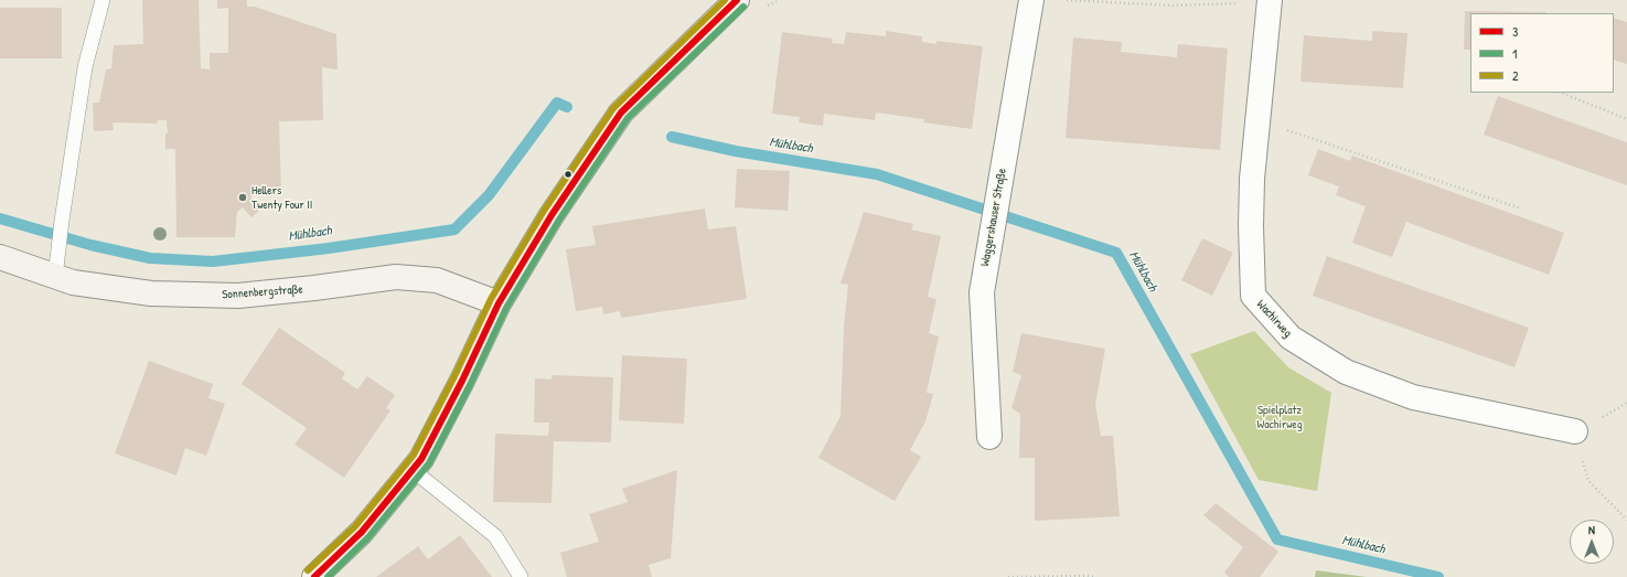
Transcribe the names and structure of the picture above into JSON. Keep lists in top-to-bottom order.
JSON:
{
  "streets": {
    "street": ["Waggershauser Straße", "Sonnenbergstraße", "Wachirweg"]
  },
  "water": ["Mühlbach"],
  "parks": ["Spielplatz Wachirweg"],
  "places": ["Hellers Twenty Four II"],
  "lines": ["transit line 3", "transit line 2", "transit line 1"],
  "legend": ["3", "1", "2"],
  "north": "top"
}
